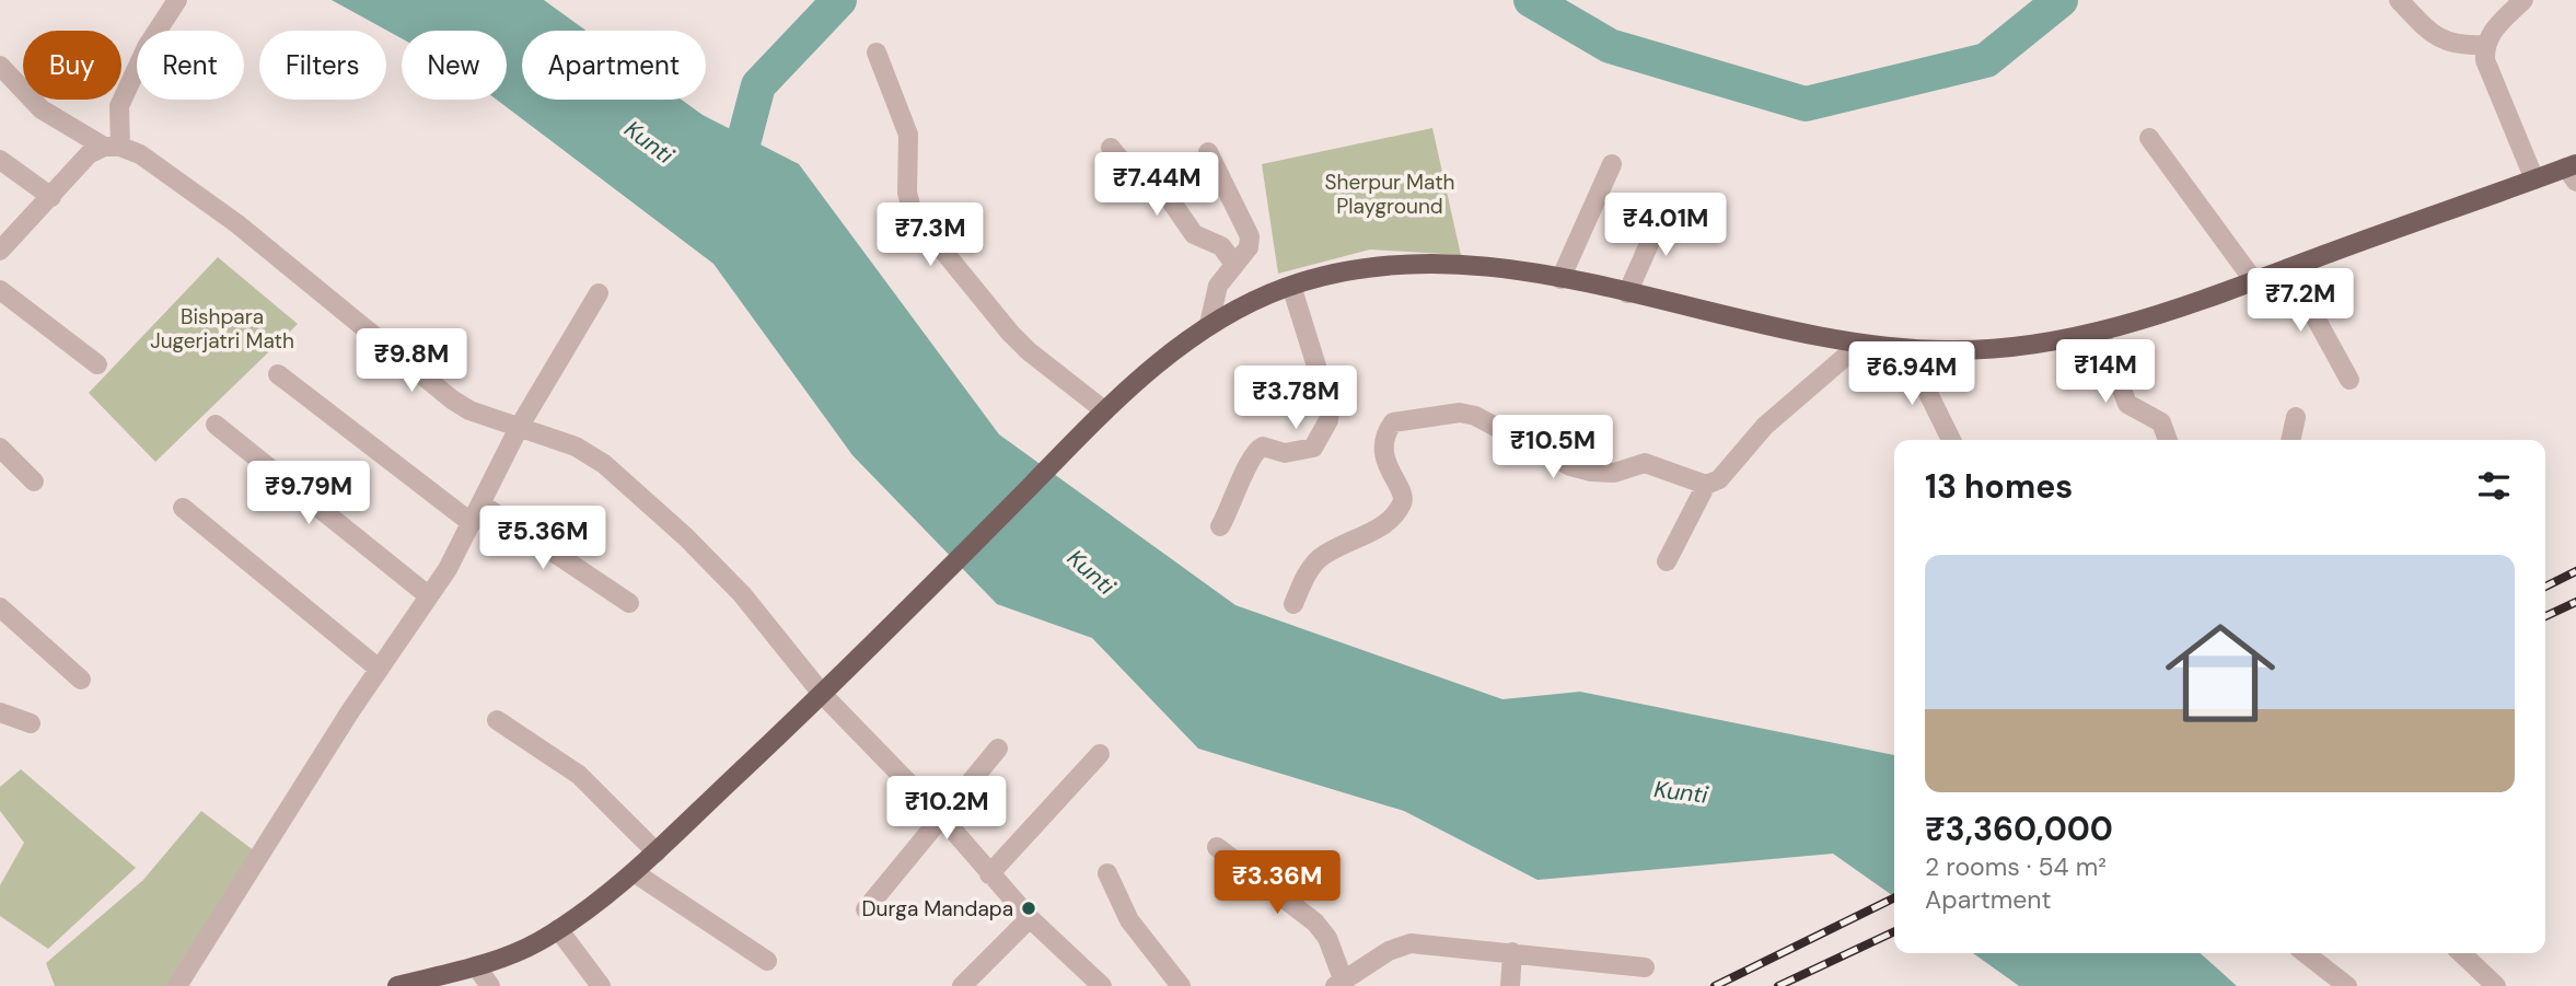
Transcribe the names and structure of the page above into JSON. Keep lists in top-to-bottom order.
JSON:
{
  "water": ["Kunti"],
  "parks": ["Sherpur Math Playground", "Bishpara Jugerjatri Math"],
  "places": ["Durga Mandapa"],
  "page": {
    "chip": [
      "Buy",
      "Rent",
      "Filters",
      "New",
      "Apartment"
    ],
    "price": [
      "₹7.44M",
      "₹4.01M",
      "₹7.3M",
      "₹7.2M",
      "₹9.8M",
      "₹14M",
      "₹6.94M",
      "₹3.78M",
      "₹10.5M",
      "₹9.79M",
      "₹5.36M",
      "₹10.2M",
      "₹3.36M"
    ],
    "heading": "13 homes",
    "list": [
      {
        "name": "₹3,360,000",
        "note": "2 rooms · 54 m² · Apartment"
      }
    ]
  }
}
